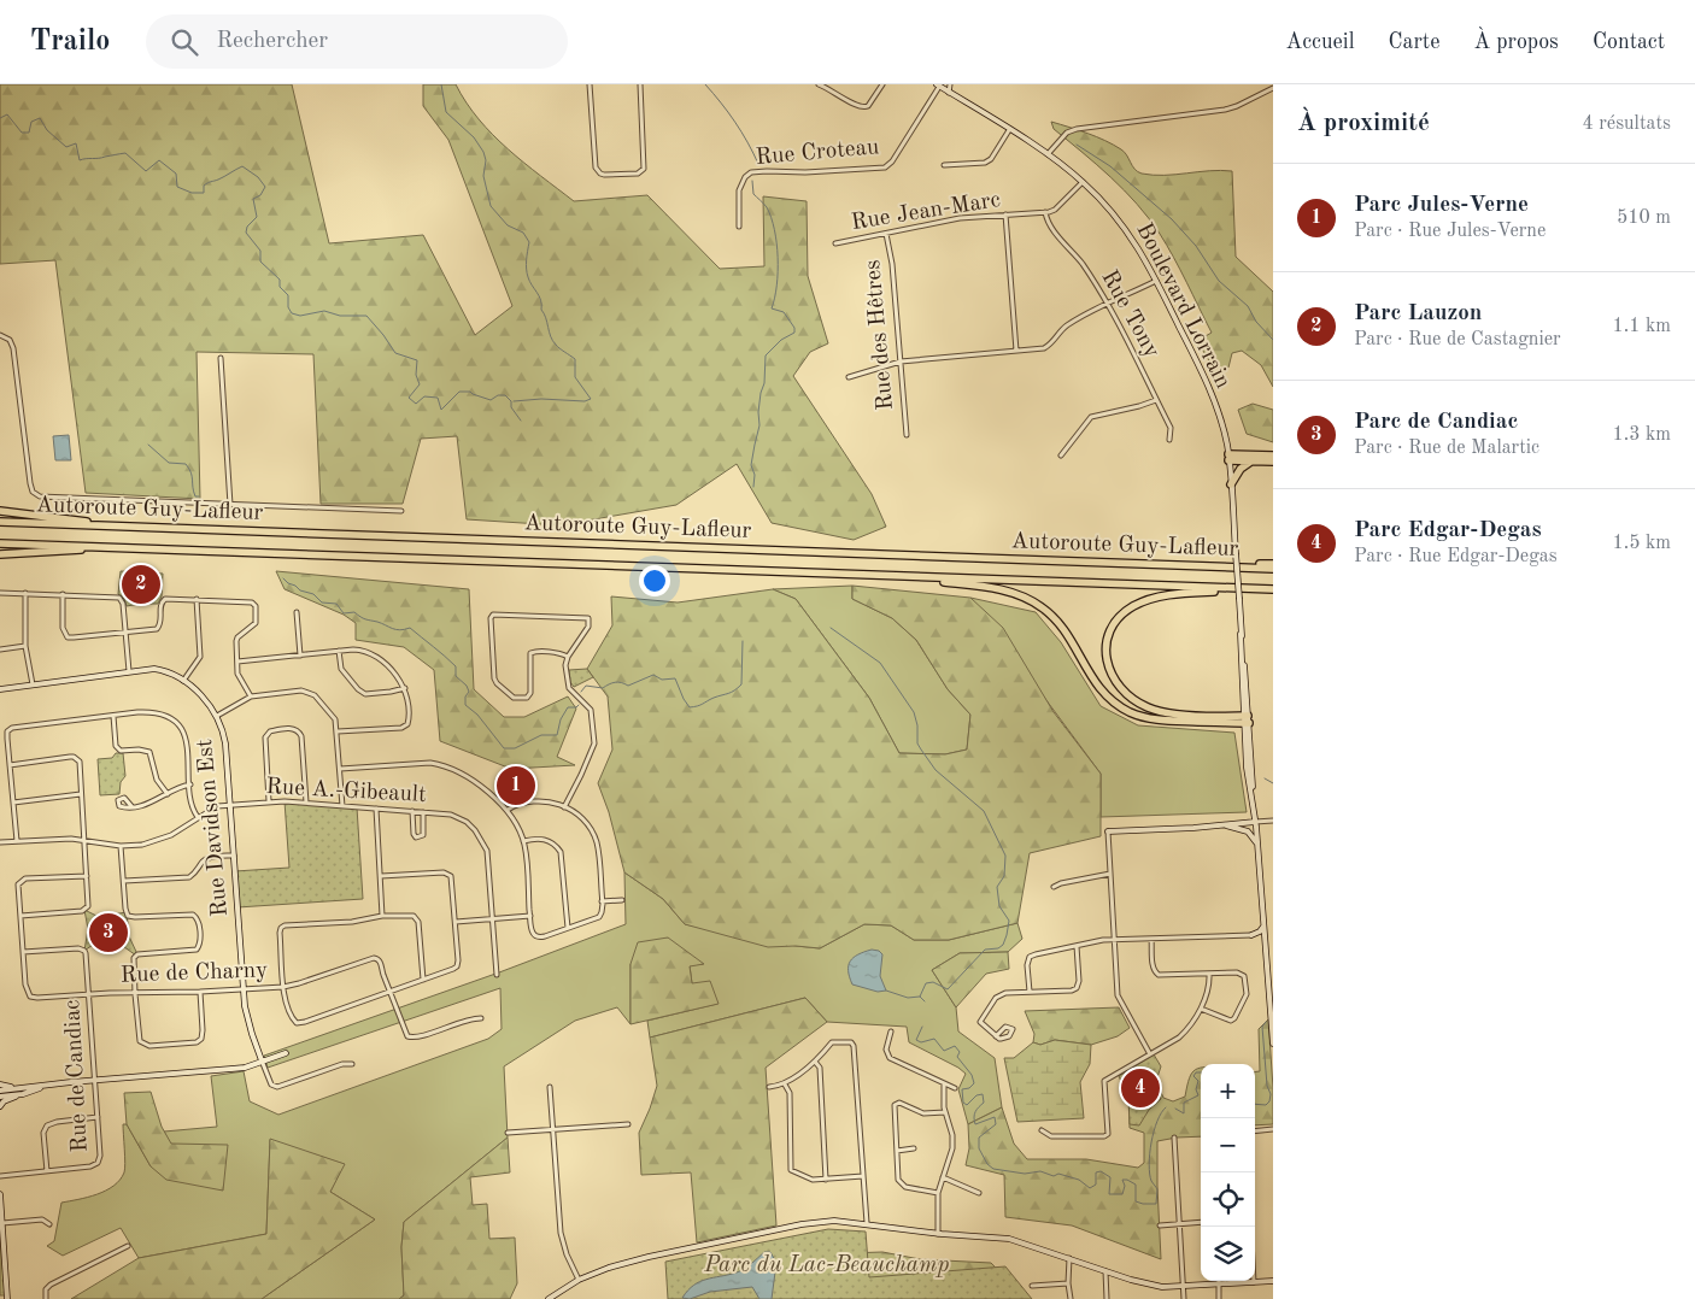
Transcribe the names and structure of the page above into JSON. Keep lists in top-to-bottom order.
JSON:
{
  "streets": {
    "highway": ["Autoroute Guy-Lafleur"],
    "street": [
      "Rue Croteau",
      "Rue Jean-Marc",
      "Boulevard Lorrain",
      "Rue Tony",
      "Rue des Hêtres",
      "Rue A.-Gibeault",
      "Rue Davidson Est",
      "Rue de Charny",
      "Rue de Candiac"
    ]
  },
  "crossings": [
    ["Rue Croteau", "Boulevard Lorrain"],
    ["Rue Jean-Marc", "Rue Tony"],
    ["Rue Jean-Marc", "Rue des Hêtres"],
    ["Rue A.-Gibeault", "Rue Davidson Est"],
    ["Rue Davidson Est", "Rue de Charny"],
    ["Rue de Charny", "Rue de Candiac"]
  ],
  "parks": ["Parc du Lac-Beauchamp"],
  "page": {
    "header": "Trailo",
    "search": "Rechercher",
    "nav": [
      "Accueil",
      "Carte",
      "À propos",
      "Contact"
    ],
    "heading": ["À proximité", "4 résultats"],
    "list": [
      {
        "mark": "1",
        "name": "Parc Jules-Verne",
        "note": "Parc · Rue Jules-Verne",
        "value": "510 m"
      },
      {
        "mark": "2",
        "name": "Parc Lauzon",
        "note": "Parc · Rue de Castagnier",
        "value": "1.1 km"
      },
      {
        "mark": "3",
        "name": "Parc de Candiac",
        "note": "Parc · Rue de Malartic",
        "value": "1.3 km"
      },
      {
        "mark": "4",
        "name": "Parc Edgar-Degas",
        "note": "Parc · Rue Edgar-Degas",
        "value": "1.5 km"
      }
    ],
    "pins": [
      "2",
      "1",
      "3",
      "4"
    ],
    "map_buttons": ["+", "−"]
  }
}
